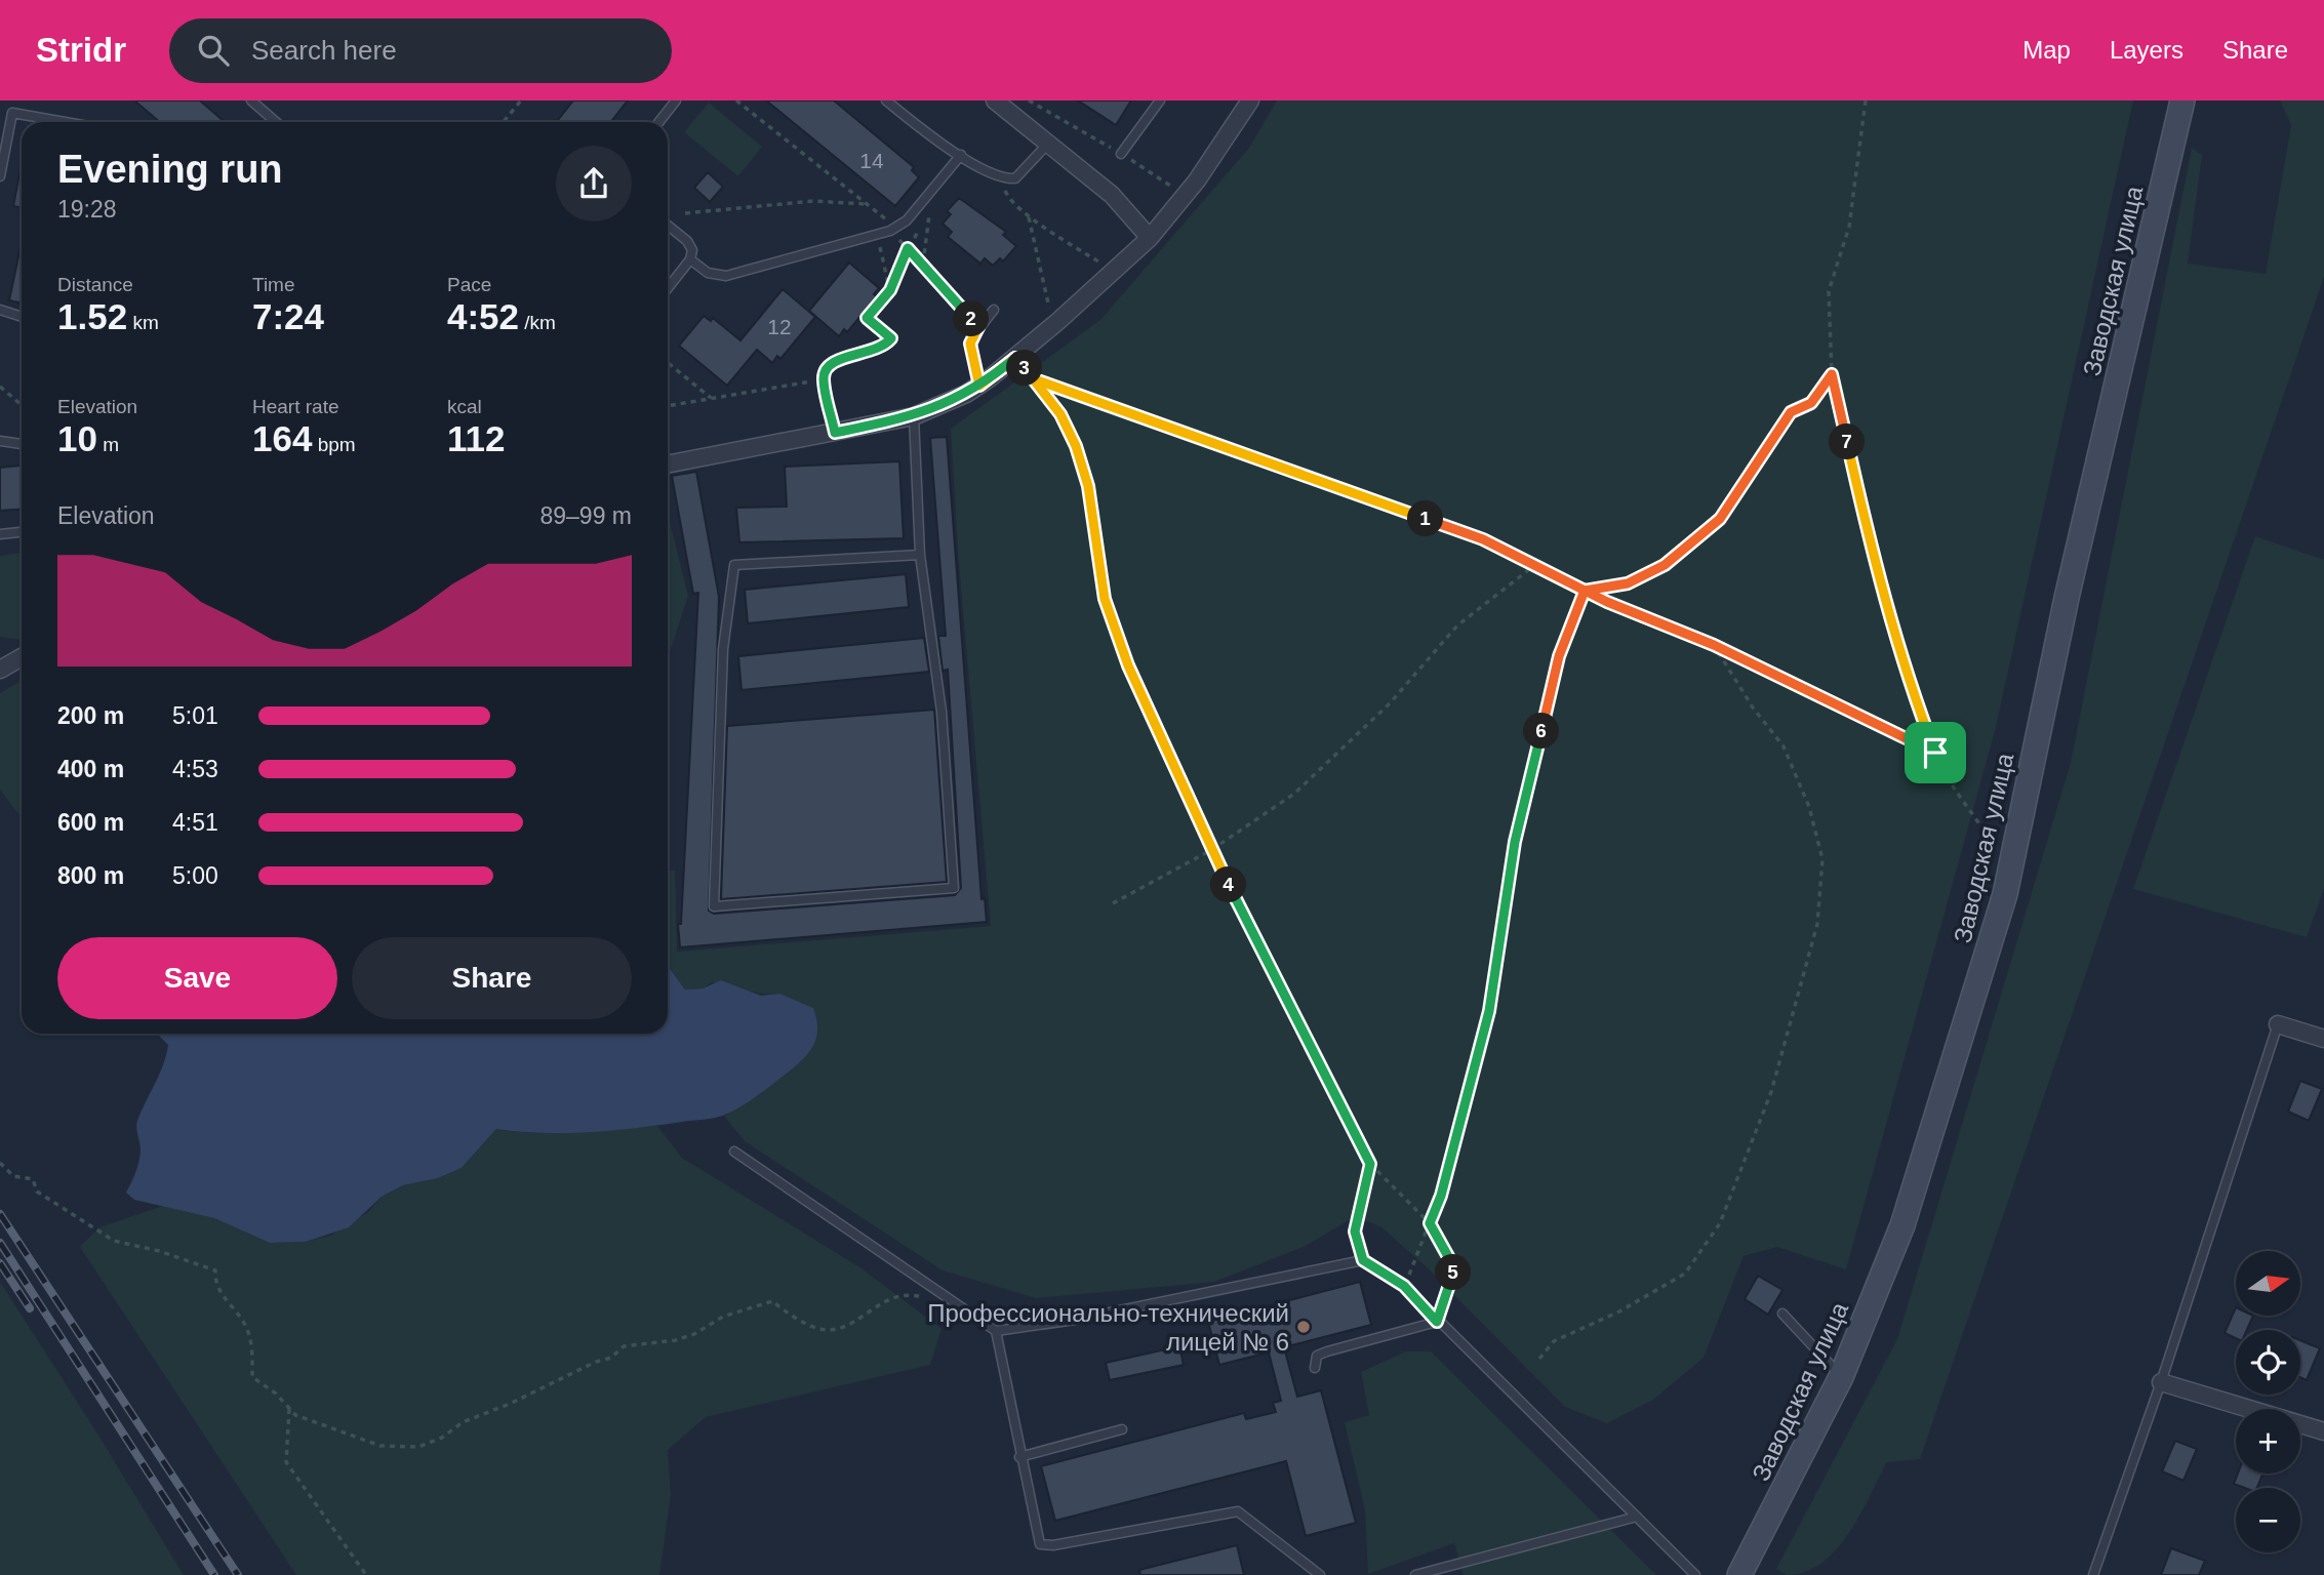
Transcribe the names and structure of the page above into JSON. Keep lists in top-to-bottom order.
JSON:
{
  "streets": {
    "street": ["Заводская улица"]
  },
  "places": ["Профессионально-технический лицей № 6"],
  "house_numbers": ["14", "12"],
  "north": "right",
  "page": {
    "header": "Stridr",
    "search": "Search here",
    "nav": ["Map", "Layers", "Share"],
    "heading": ["Evening run", "19:28"],
    "stats": [
      ["Distance", "1.52 km"],
      ["Time", "7:24"],
      ["Pace", "4:52 /km"],
      ["Elevation", "10 m"],
      ["Heart rate", "164 bpm"],
      ["kcal", "112"]
    ],
    "pins": [
      "2",
      "3",
      "7",
      "1",
      "6",
      "4",
      "5"
    ],
    "chart": ["Elevation", "89–99 m"],
    "list": [
      {
        "name": "200 m",
        "note": "5:01"
      },
      {
        "name": "400 m",
        "note": "4:53"
      },
      {
        "name": "600 m",
        "note": "4:51"
      },
      {
        "name": "800 m",
        "note": "5:00"
      }
    ],
    "buttons": ["Save", "Share"],
    "map_buttons": ["+", "−"]
  }
}
